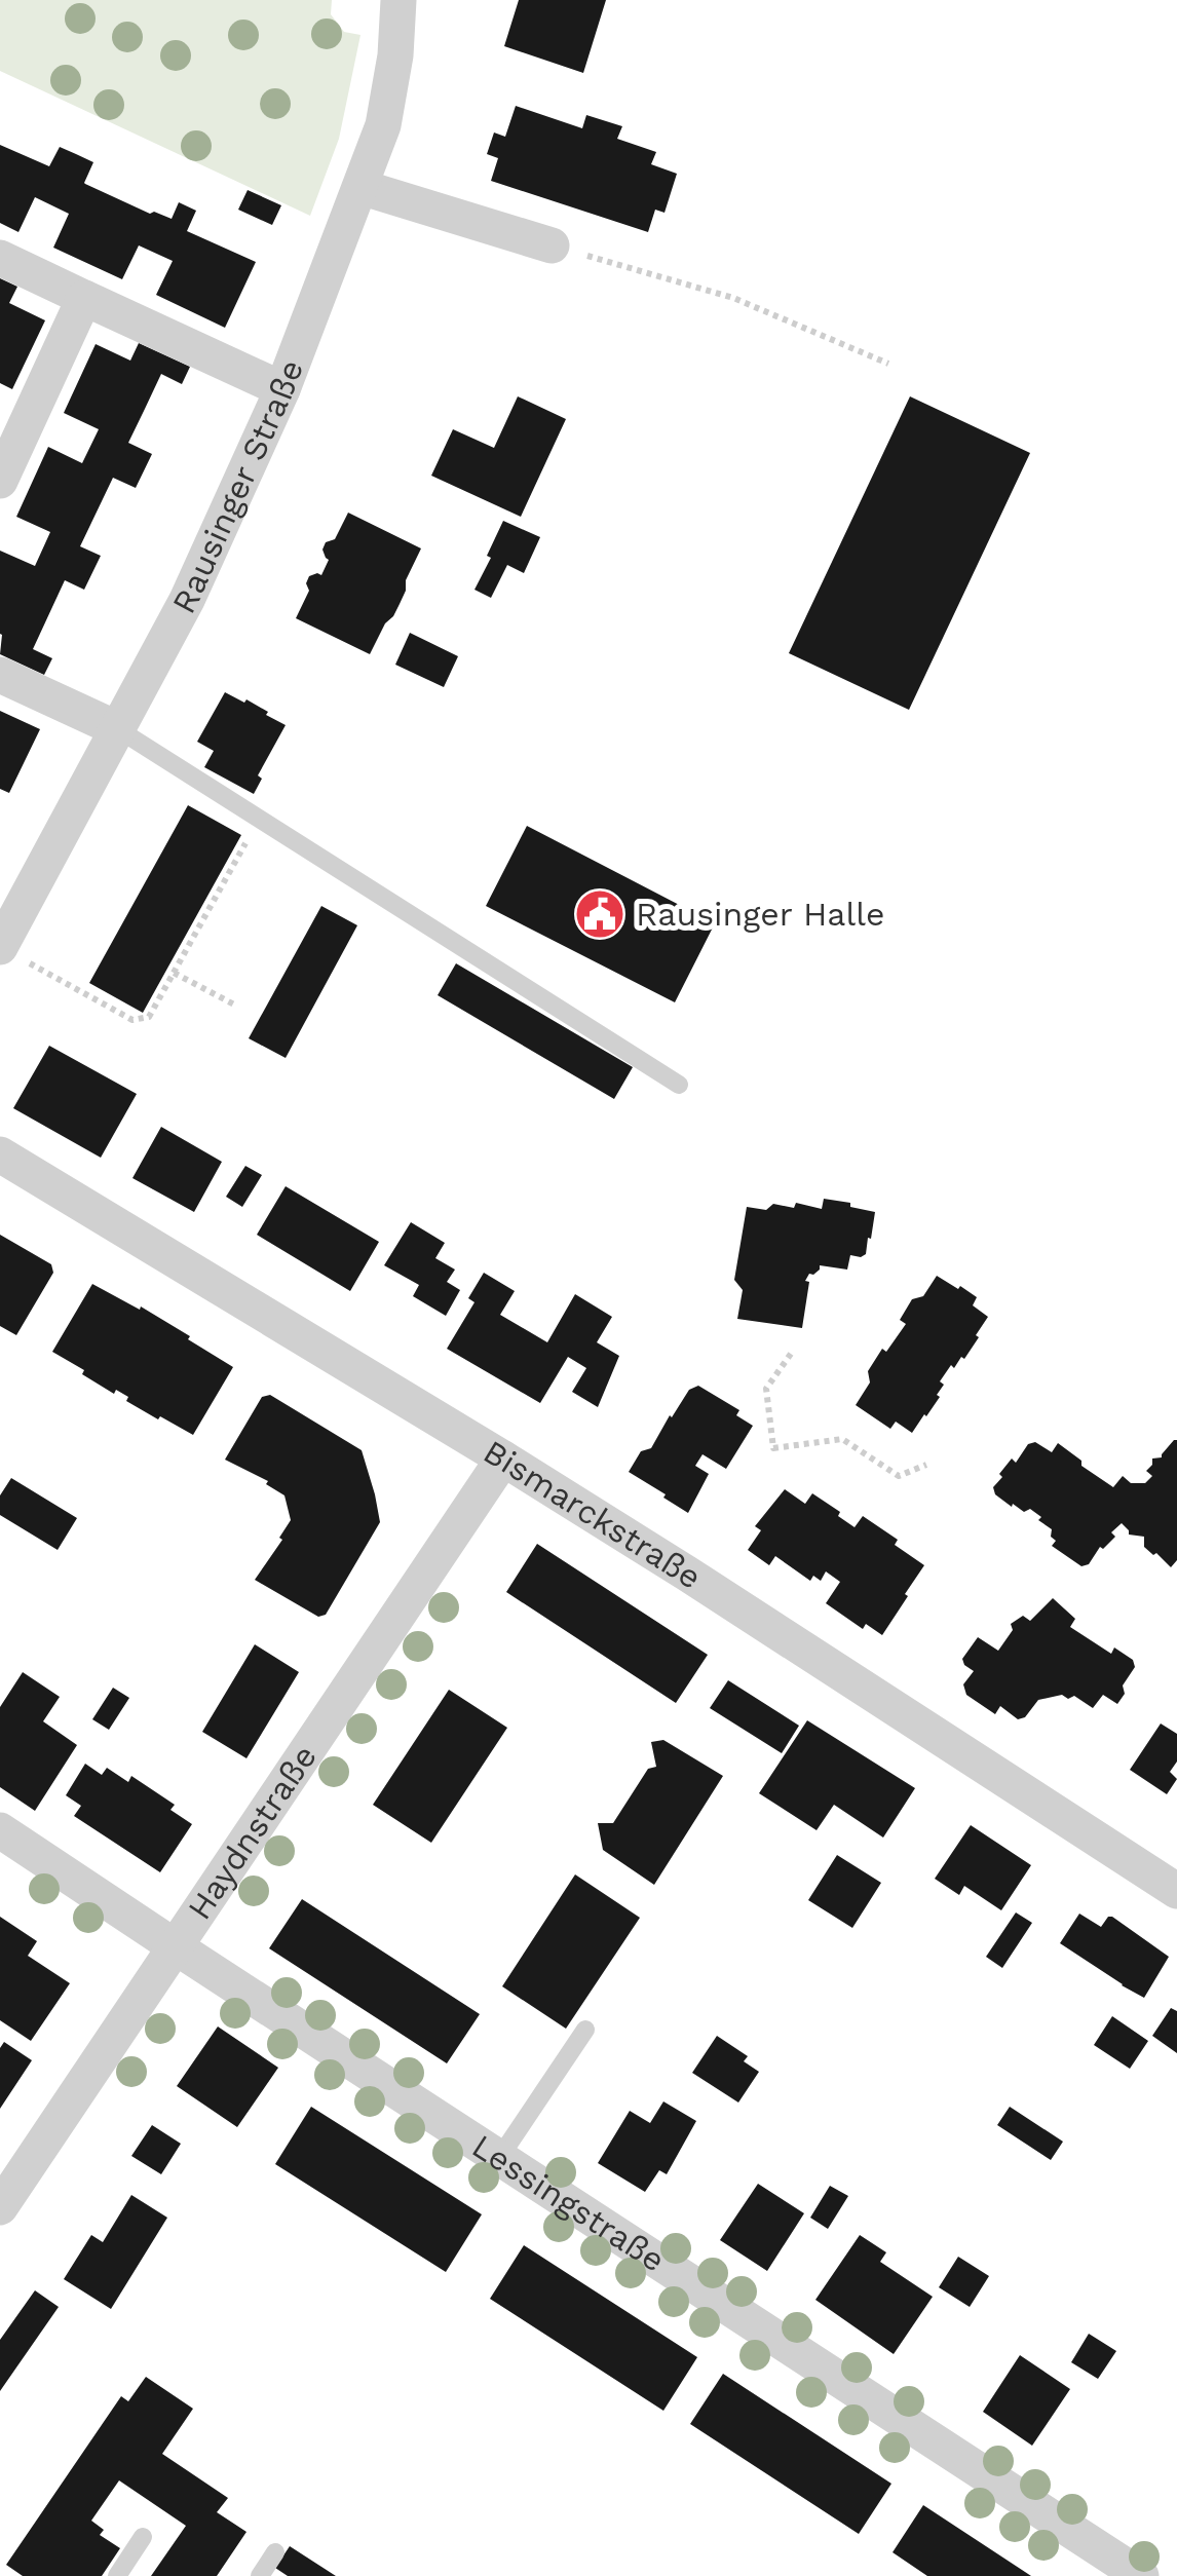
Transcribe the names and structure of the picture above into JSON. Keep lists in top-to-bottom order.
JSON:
{
  "streets": {
    "street": [
      "Rausinger Straße",
      "Bismarckstraße",
      "Haydnstraße",
      "Lessingstraße"
    ]
  },
  "crossings": [
    ["Bismarckstraße", "Haydnstraße"],
    ["Haydnstraße", "Lessingstraße"]
  ],
  "places": {
    "public building": ["Rausinger Halle"]
  }
}
